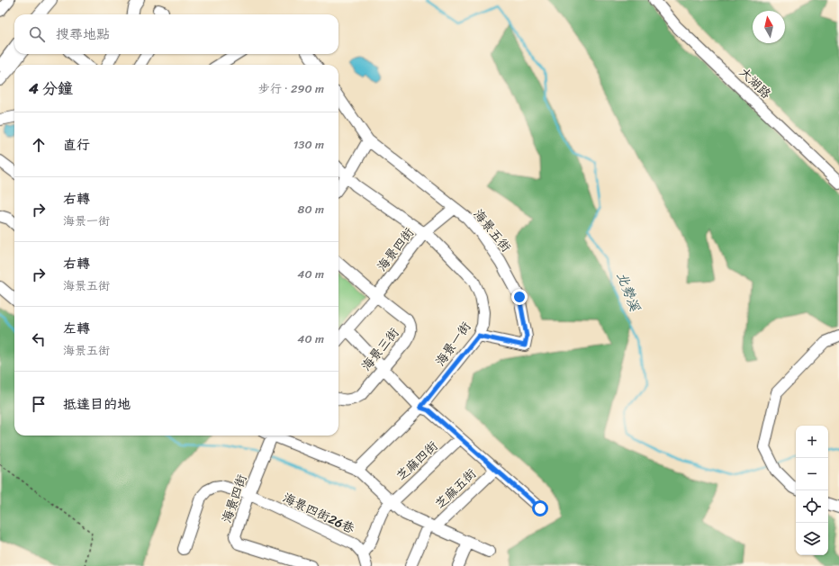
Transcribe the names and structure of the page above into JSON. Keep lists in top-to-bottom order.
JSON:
{
  "streets": {
    "street": [
      "大湖路",
      "海景五街",
      "海景四街",
      "海景一街",
      "海景三街",
      "芝麻四街",
      "芝麻五街",
      "海景四街26巷"
    ]
  },
  "crossings": [
    ["海景五街", "海景四街"],
    ["海景五街", "海景一街"],
    ["海景四街", "海景一街"],
    ["海景四街", "海景三街"],
    ["海景四街", "海景四街26巷"]
  ],
  "water": ["北勢溪"],
  "north": "top",
  "page": {
    "search": "搜尋地點",
    "heading": ["4 分鐘", "步行 · 290 m"],
    "list": [
      ["直行", "130 m"],
      ["右轉", "海景一街", "80 m"],
      ["右轉", "海景五街", "40 m"],
      ["左轉", "海景五街", "40 m"],
      "抵達目的地"
    ],
    "map_buttons": ["+", "−"]
  }
}
